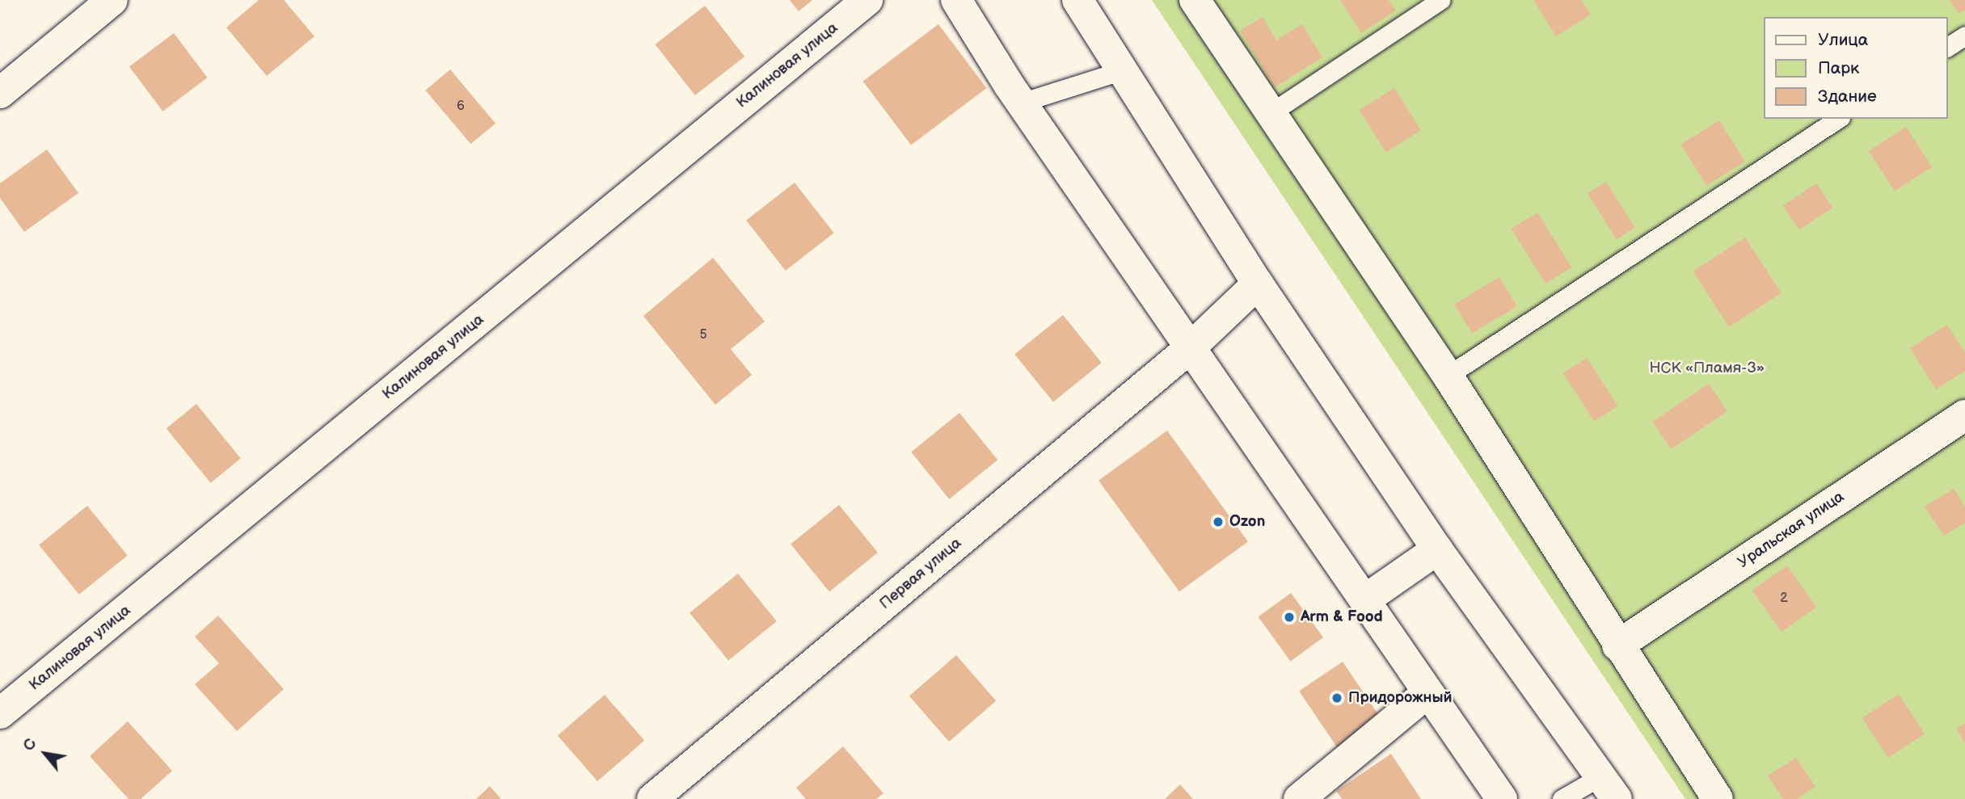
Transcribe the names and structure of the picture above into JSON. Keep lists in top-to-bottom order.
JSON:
{
  "streets": {
    "street": ["Калиновая улица", "Уральская улица", "Первая улица"]
  },
  "parks": ["НСК «Пламя-3»"],
  "places": ["Ozon", "Arm & Food", "Придорожный"],
  "house_numbers": ["6", "5", "2"],
  "legend": ["Улица", "Парк", "Здание"],
  "north": "top left"
}
